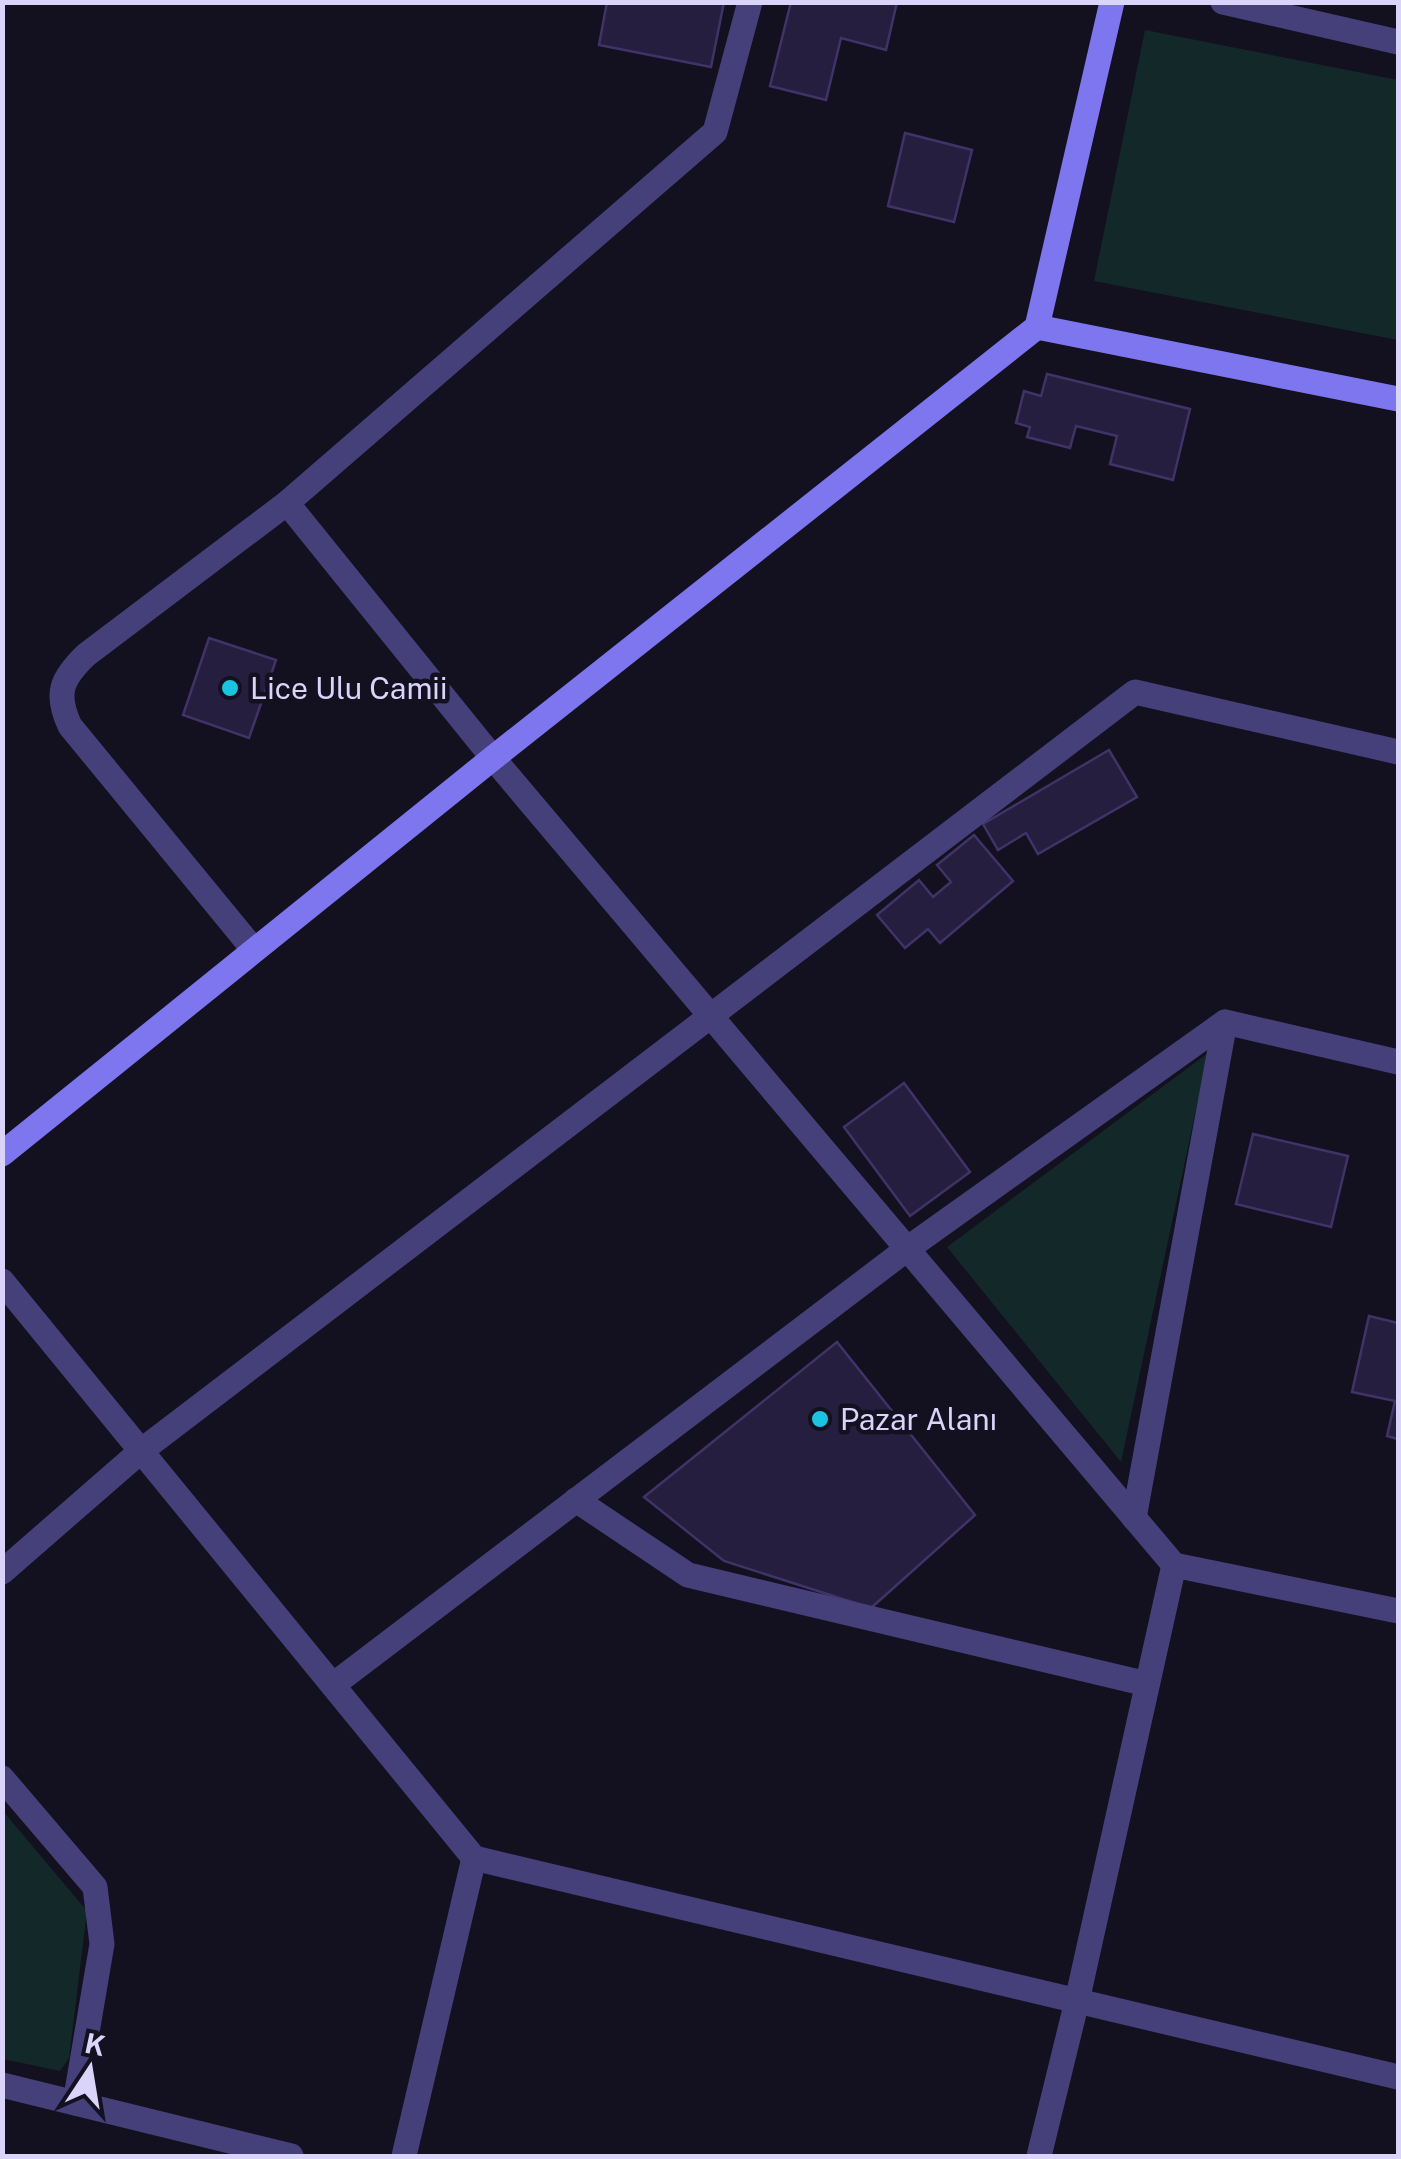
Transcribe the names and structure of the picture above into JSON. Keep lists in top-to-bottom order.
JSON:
{
  "places": ["Lice Ulu Camii", "Pazar Alanı"],
  "north": "top"
}
